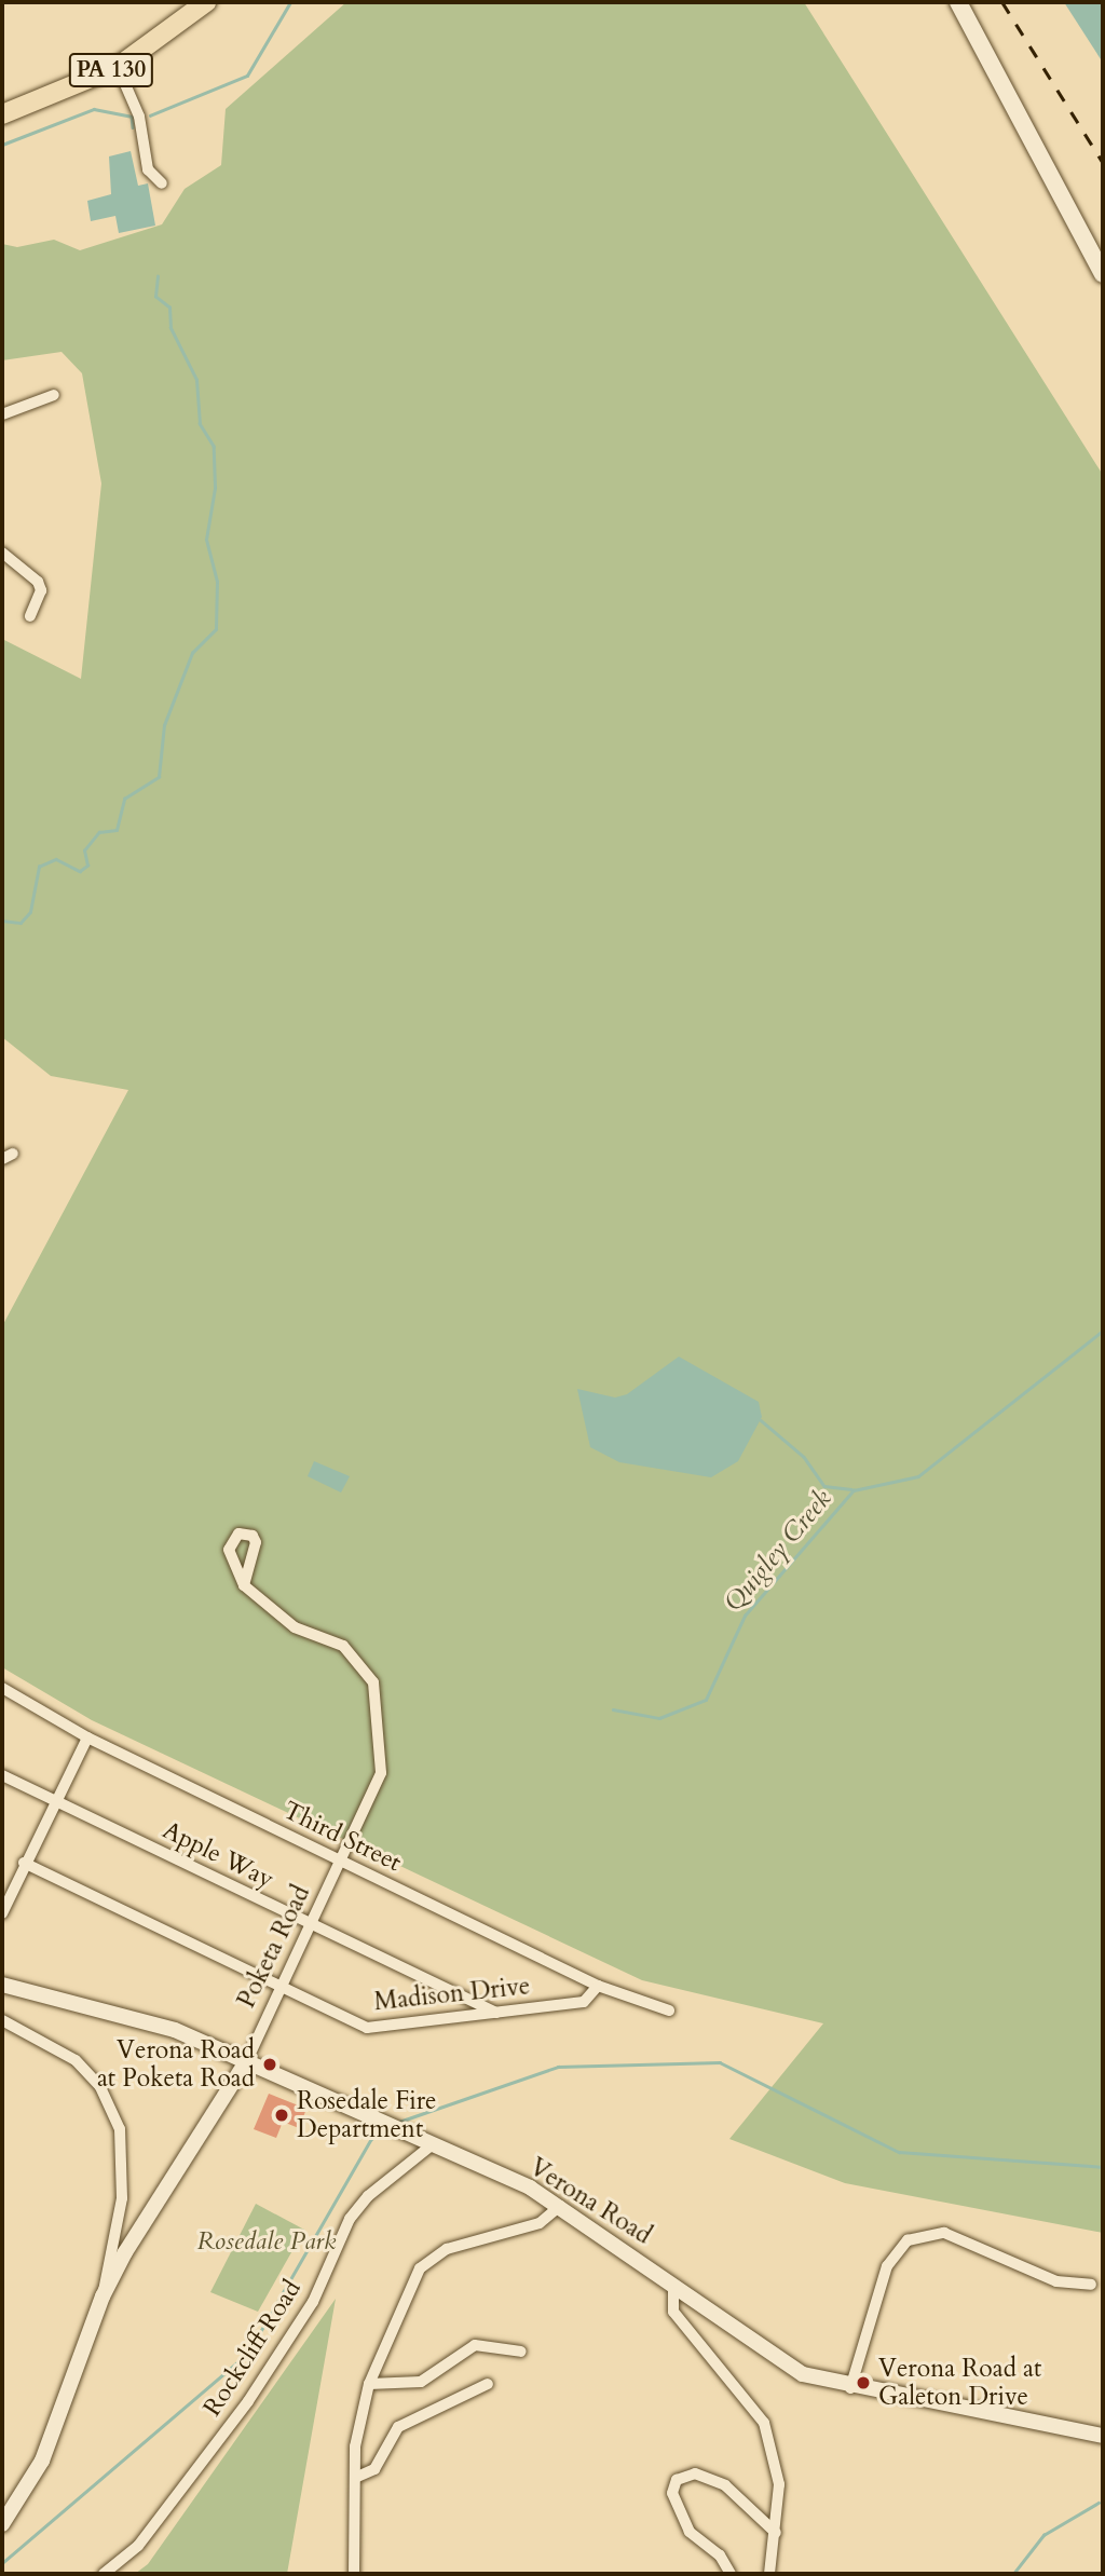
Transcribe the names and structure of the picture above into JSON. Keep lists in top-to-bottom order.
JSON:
{
  "streets": {
    "main road": ["PA 130"],
    "street": [
      "Third Street",
      "Apple Way",
      "Poketa Road",
      "Madison Drive",
      "Verona Road",
      "Rockcliff Road"
    ]
  },
  "crossings": [
    ["Third Street", "Poketa Road"],
    ["Third Street", "Madison Drive"],
    ["Apple Way", "Poketa Road"],
    ["Apple Way", "Madison Drive"],
    ["Poketa Road", "Madison Drive"],
    ["Poketa Road", "Verona Road"],
    ["Verona Road", "Rockcliff Road"]
  ],
  "water": ["Quigley Creek"],
  "parks": ["Rosedale Park"],
  "places": ["Verona Road at Poketa Road", "Rosedale Fire Department", "Verona Road at Galeton Drive"]
}
